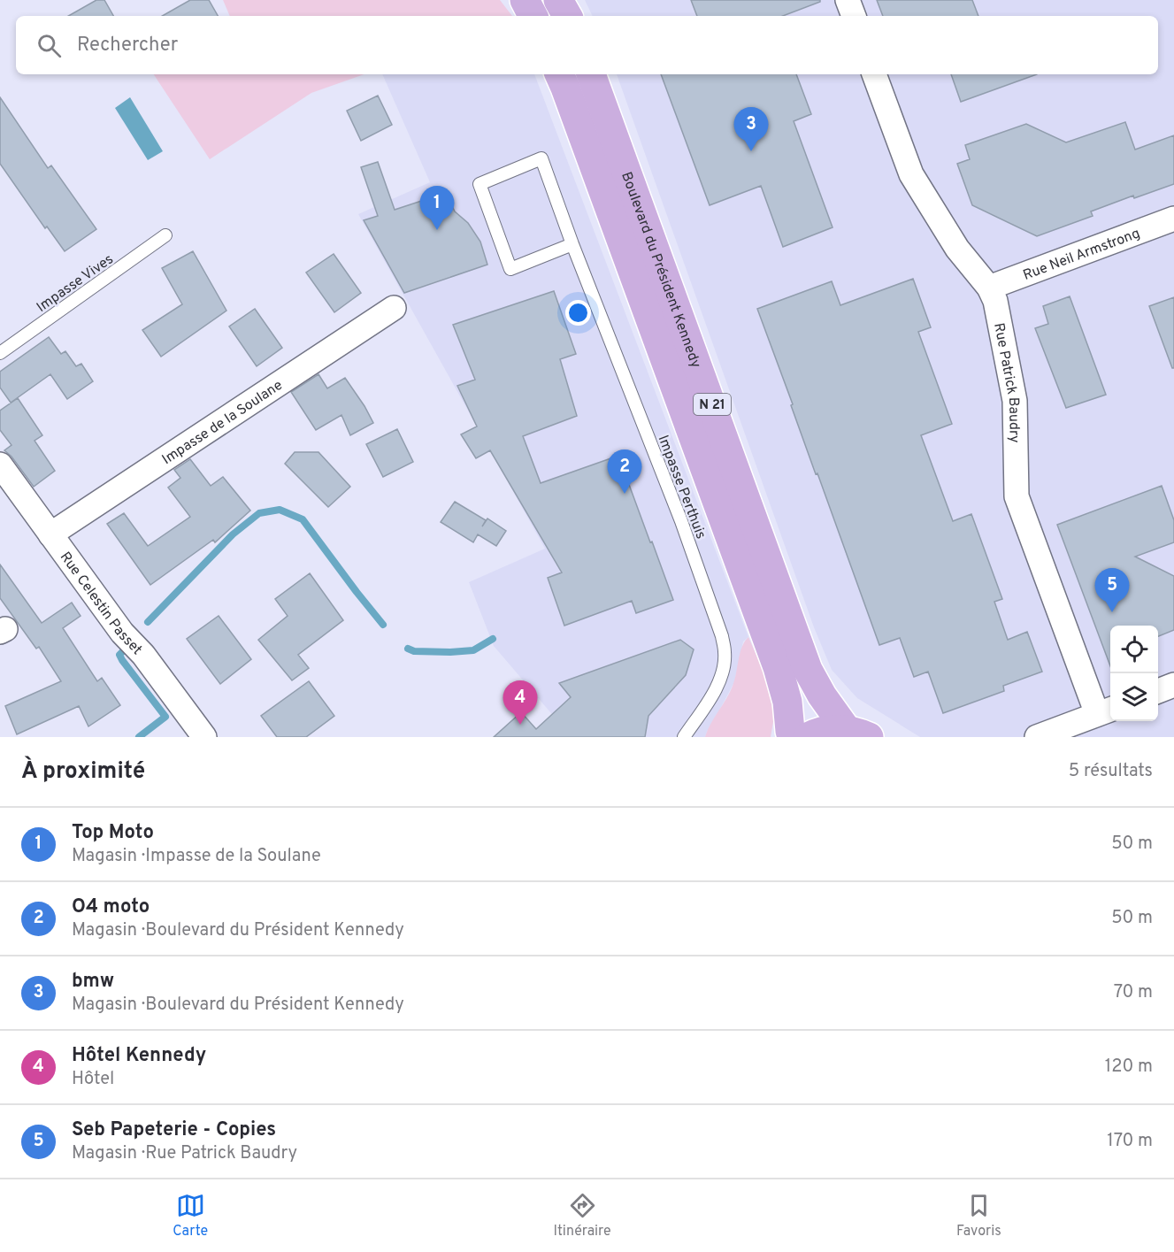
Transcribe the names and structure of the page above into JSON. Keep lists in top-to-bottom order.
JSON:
{
  "streets": {
    "main road": ["Boulevard du Président Kennedy", "N 21"],
    "street": [
      "Rue Neil Armstrong",
      "Rue Patrick Baudry",
      "Impasse de la Soulane",
      "Rue Celestin Passet"
    ],
    "lane": ["Impasse Vives", "Impasse Perthuis"]
  },
  "crossings": [
    ["Rue Neil Armstrong", "Rue Patrick Baudry"],
    ["Impasse de la Soulane", "Rue Celestin Passet"]
  ],
  "page": {
    "search": "Rechercher",
    "pins": [
      "3",
      "1",
      "2",
      "5",
      "4"
    ],
    "heading": ["À proximité", "5 résultats"],
    "list": [
      {
        "mark": "1",
        "name": "Top Moto",
        "note": "Magasin · Impasse de la Soulane",
        "value": "50 m"
      },
      {
        "mark": "2",
        "name": "O4 moto",
        "note": "Magasin · Boulevard du Président Kennedy",
        "value": "50 m"
      },
      {
        "mark": "3",
        "name": "bmw",
        "note": "Magasin · Boulevard du Président Kennedy",
        "value": "70 m"
      },
      {
        "mark": "4",
        "name": "Hôtel Kennedy",
        "note": "Hôtel",
        "value": "120 m"
      },
      {
        "mark": "5",
        "name": "Seb Papeterie - Copies",
        "note": "Magasin · Rue Patrick Baudry",
        "value": "170 m"
      }
    ],
    "nav": ["Carte", "Itinéraire", "Favoris"]
  }
}
